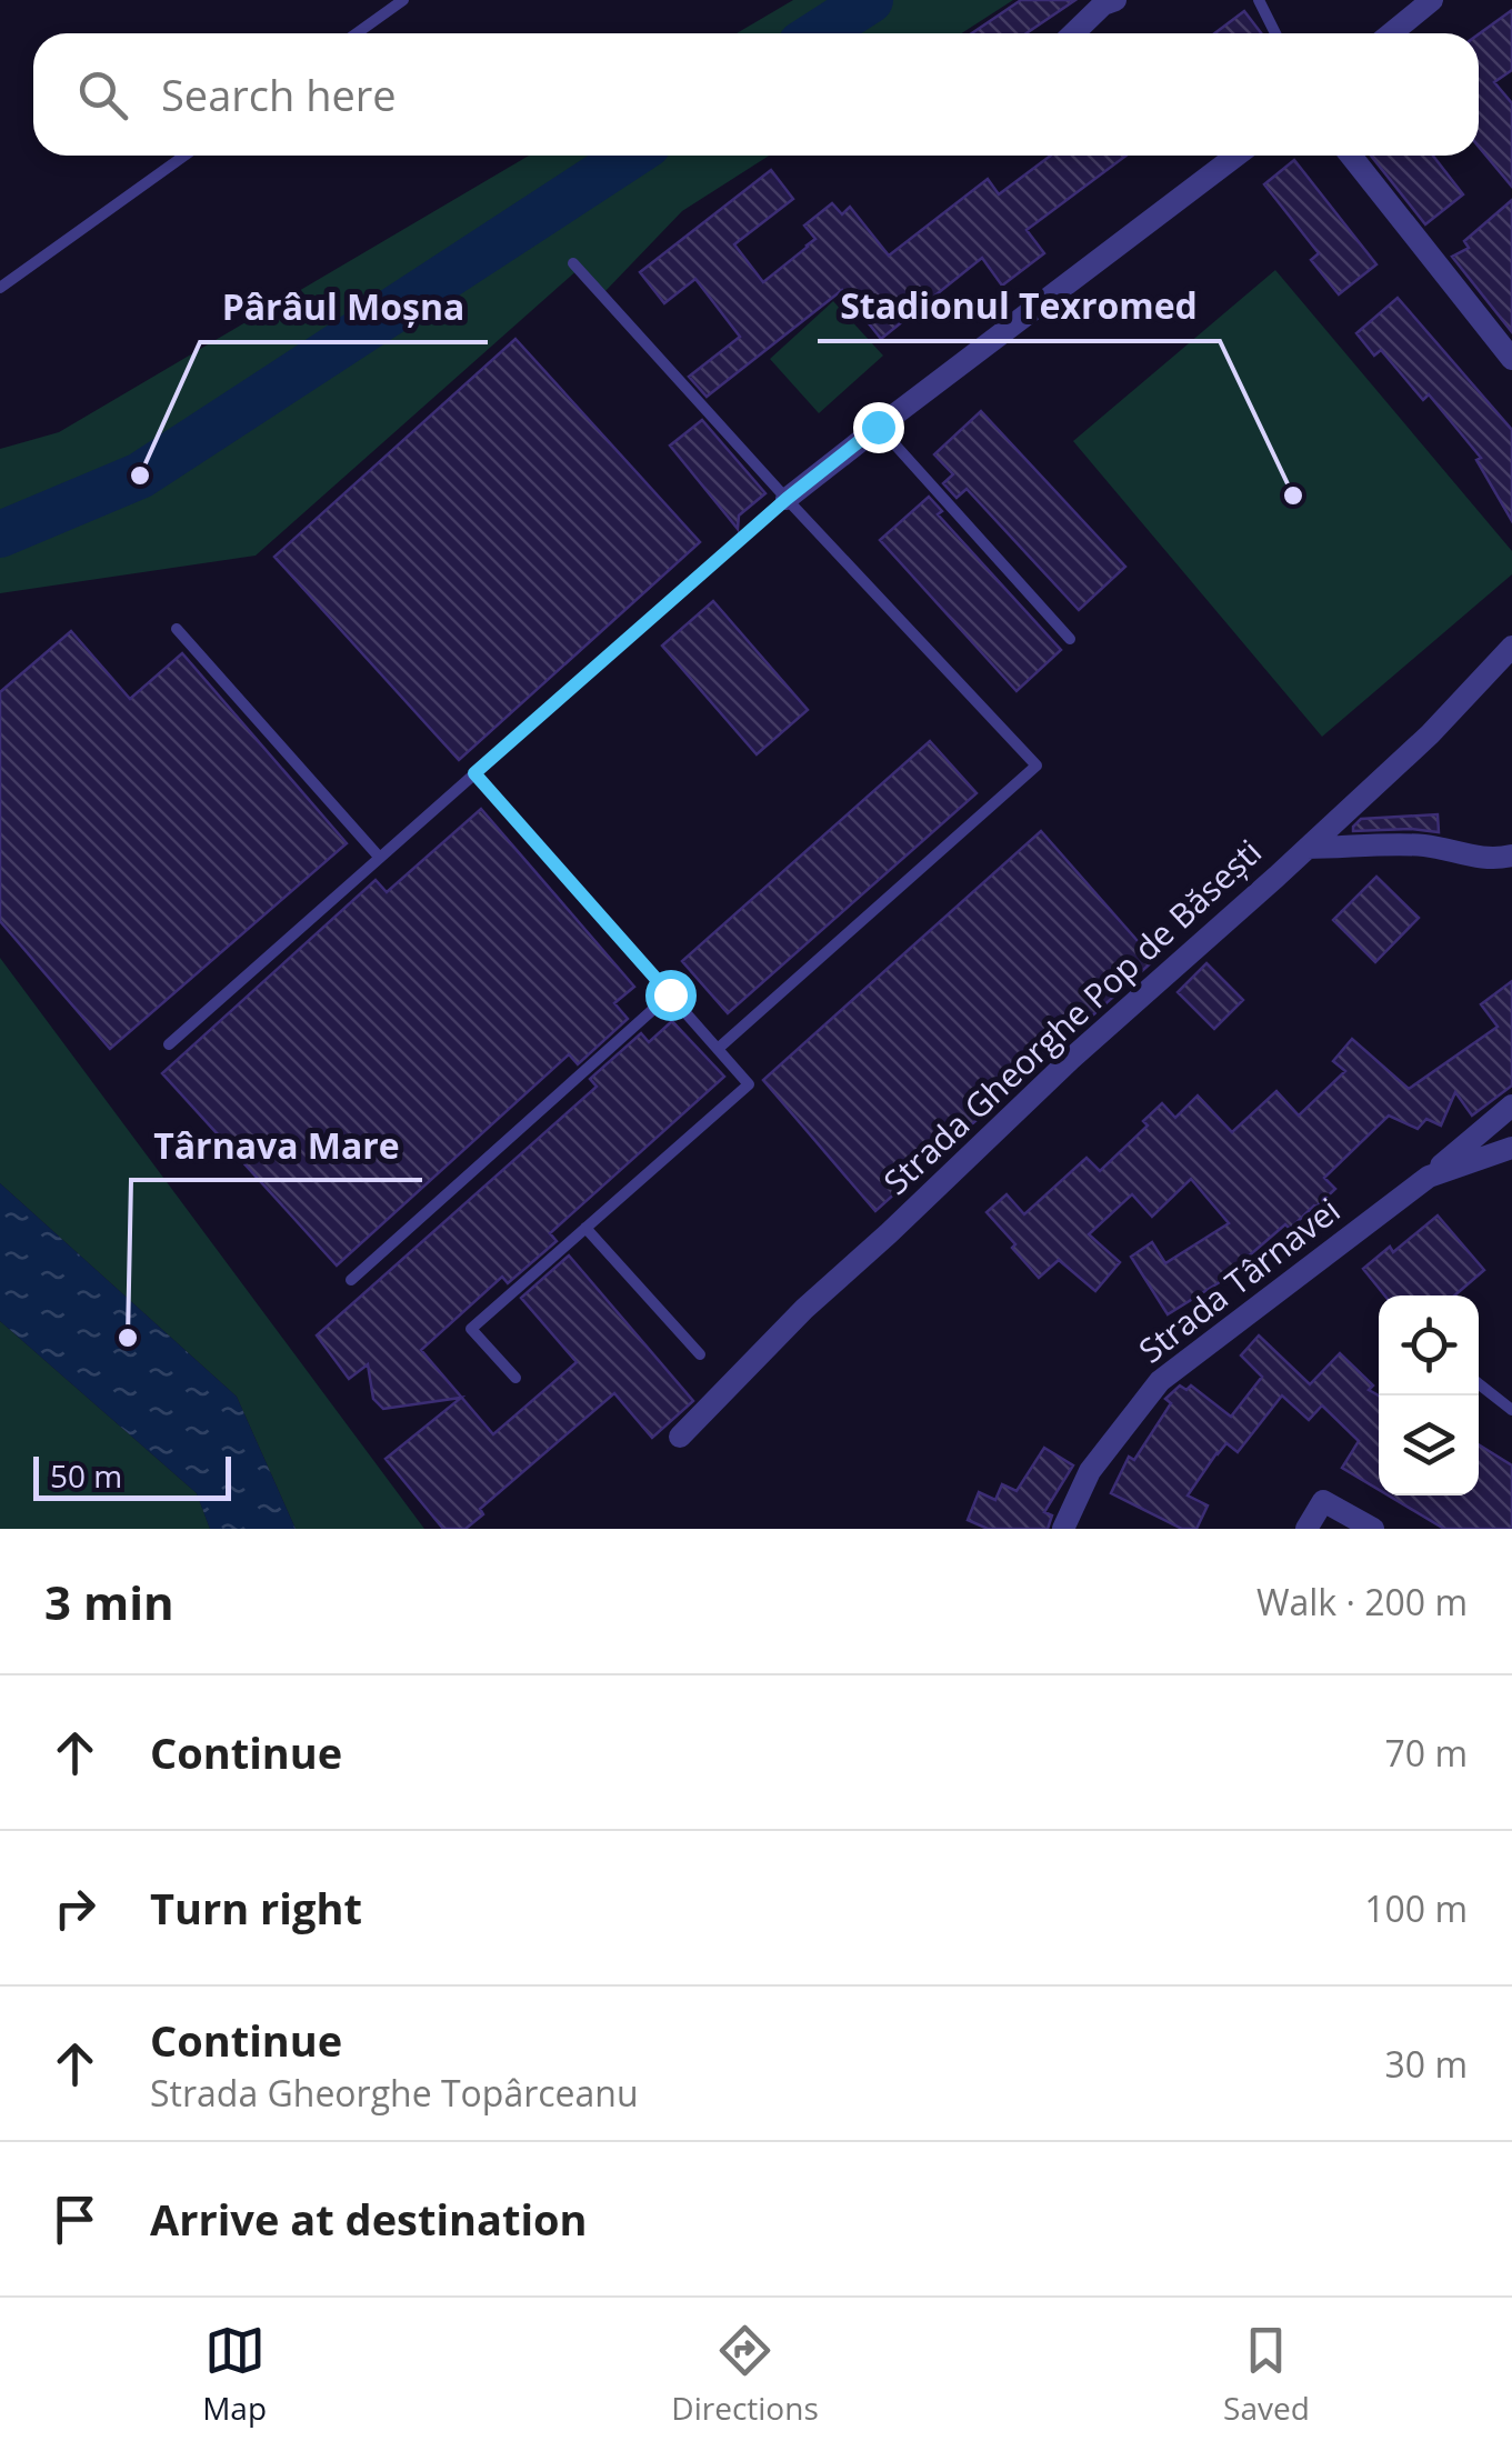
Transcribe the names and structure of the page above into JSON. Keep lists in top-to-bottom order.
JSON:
{
  "streets": {
    "street": ["Strada Gheorghe Pop de Băsești", "Strada Târnavei"]
  },
  "places": ["Pârâul Moșna", "Stadionul Texromed", "Târnava Mare"],
  "scale_bar": "50 m",
  "page": {
    "search": "Search here",
    "scale": "50 m",
    "heading": ["3 min", "Walk · 200 m"],
    "list": [
      ["Continue", "70 m"],
      ["Turn right", "100 m"],
      ["Continue", "Strada Gheorghe Topârceanu", "30 m"],
      "Arrive at destination"
    ],
    "nav": ["Map", "Directions", "Saved"]
  }
}
